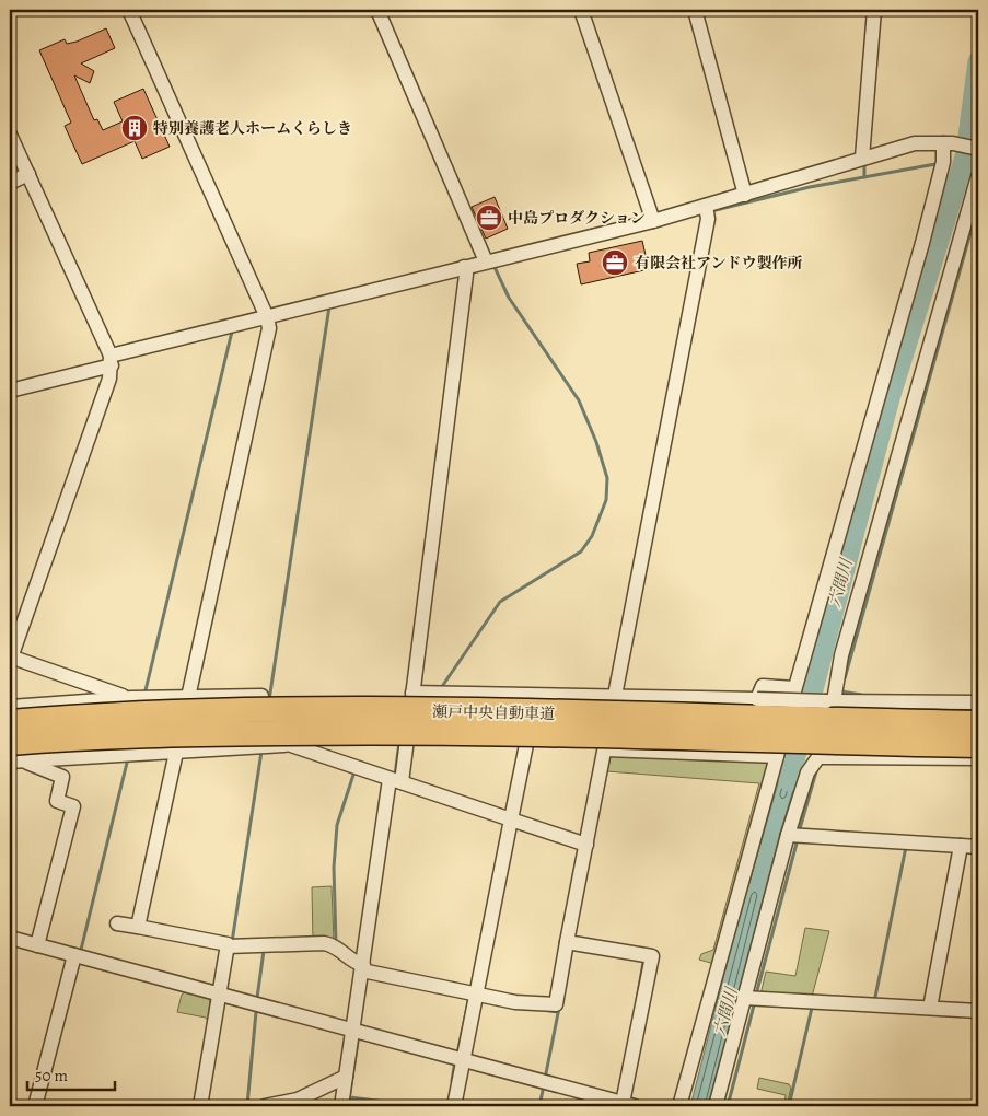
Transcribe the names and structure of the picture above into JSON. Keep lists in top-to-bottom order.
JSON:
{
  "streets": {
    "highway": ["瀬戸中央自動車道"]
  },
  "water": ["六間川"],
  "places": {
    "building": ["特別養護老人ホームくらしき"],
    "office": ["中島プロダクション", "有限会社アンドウ製作所"]
  },
  "scale_bar": "50 m"
}
